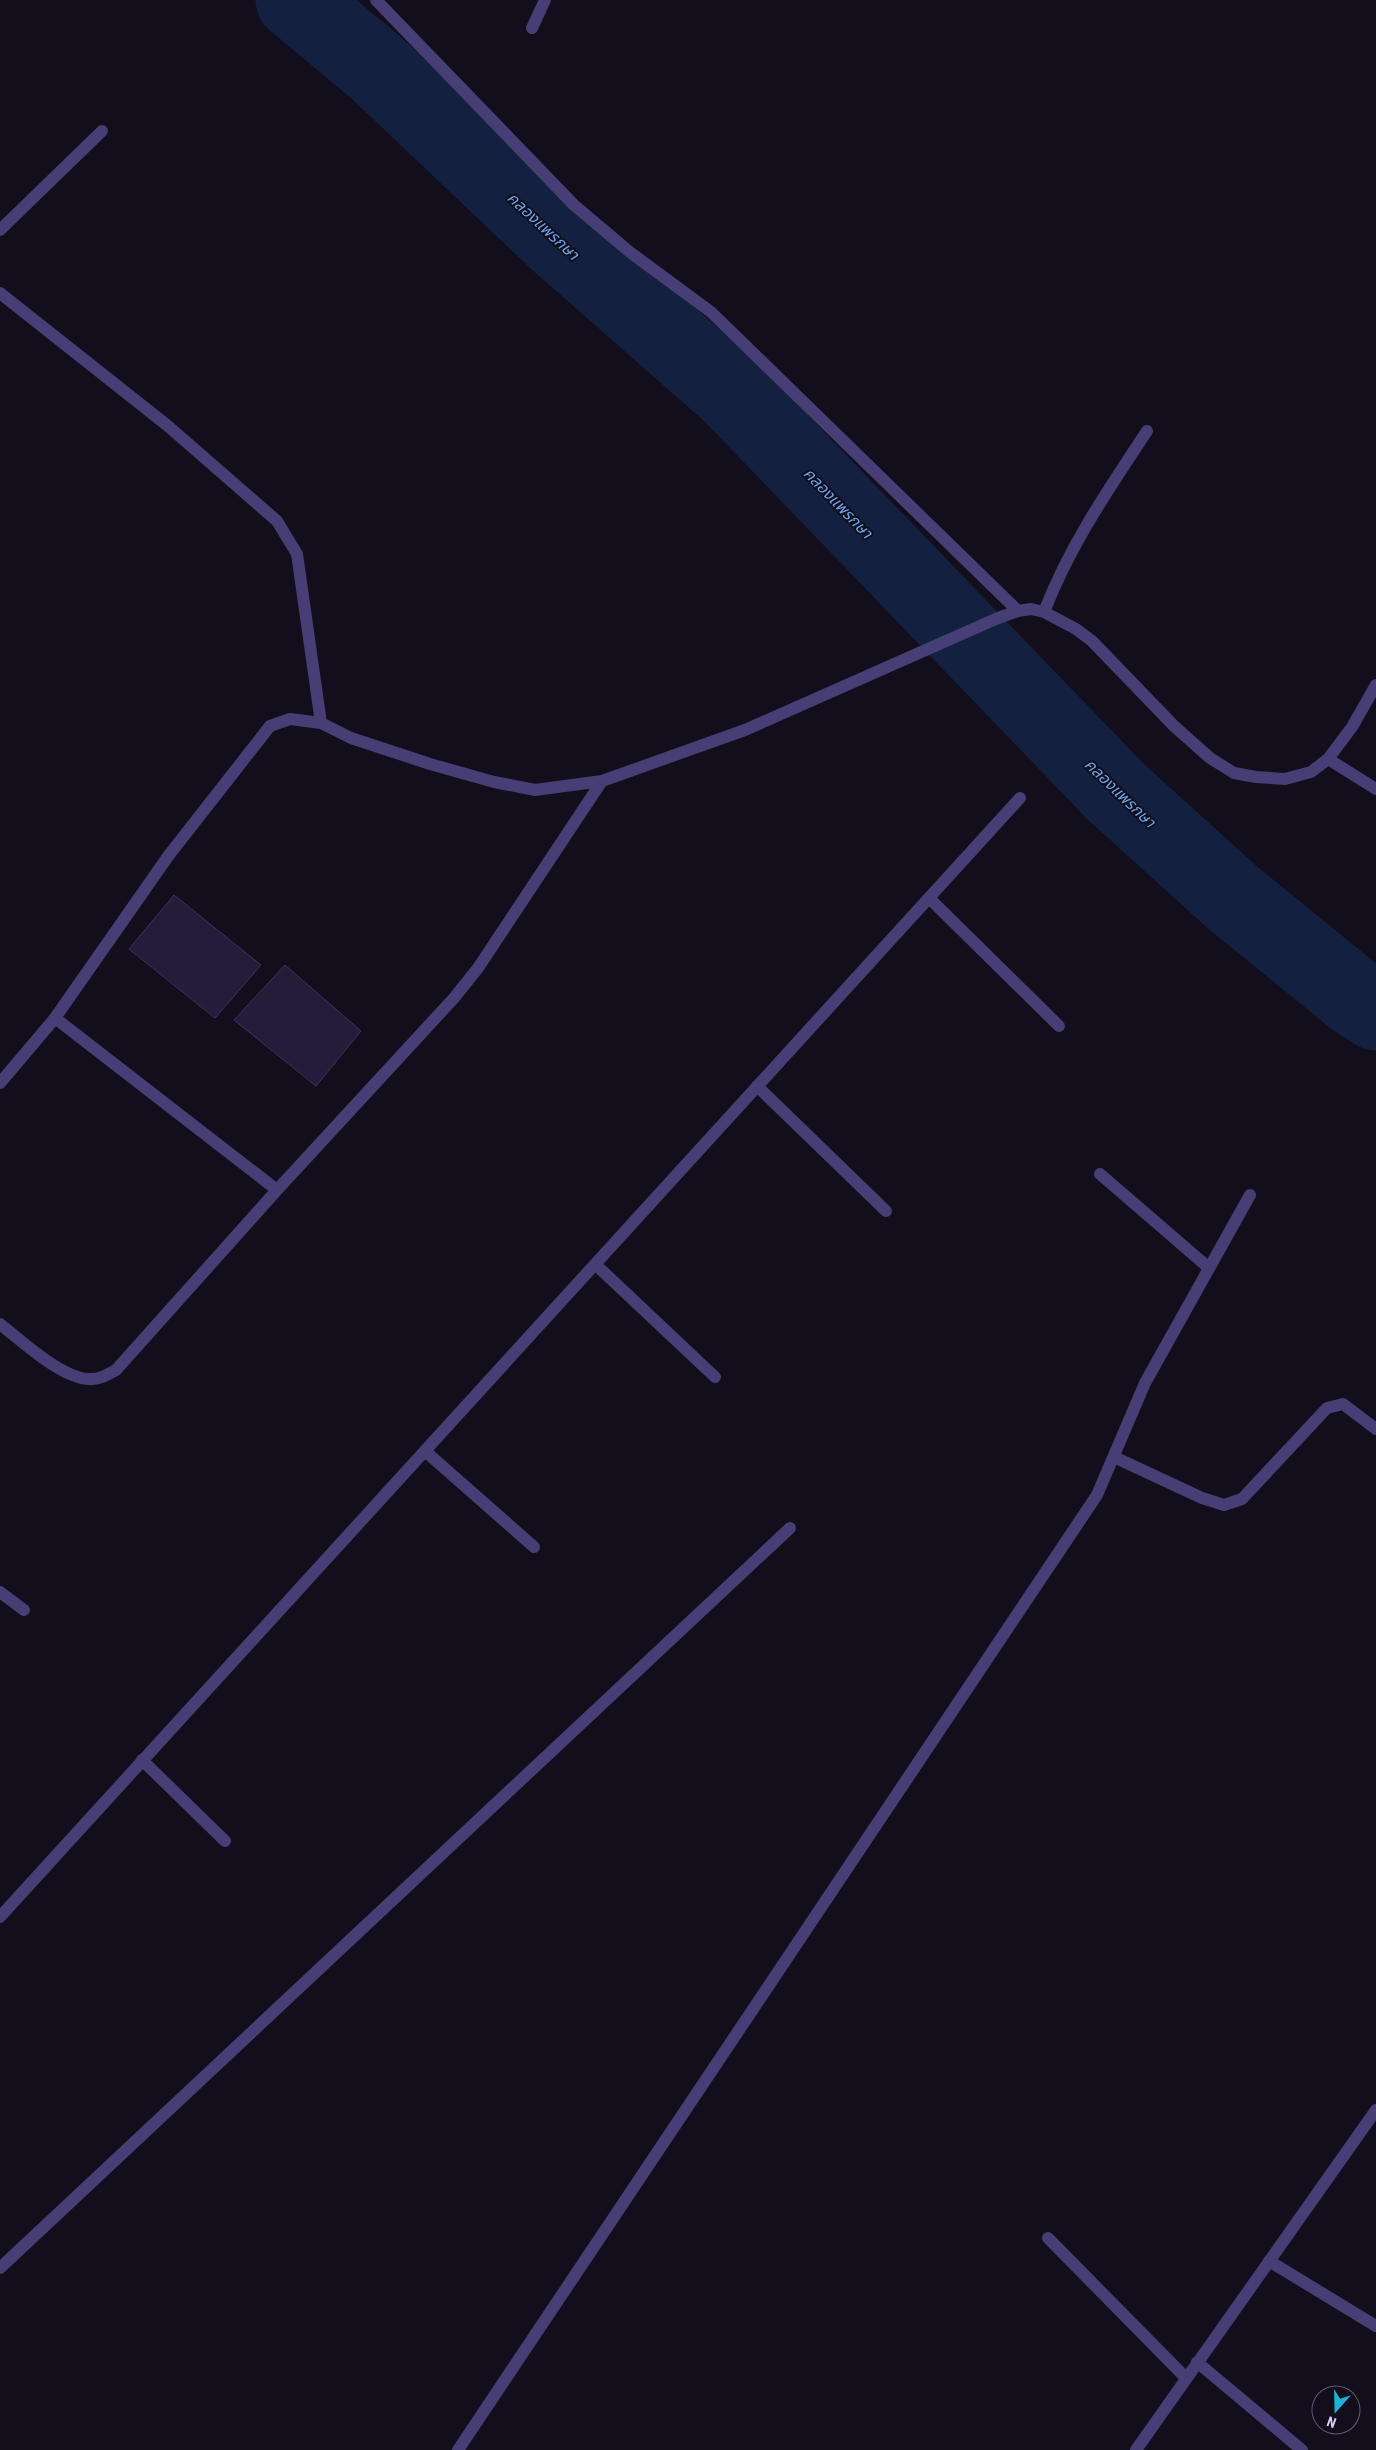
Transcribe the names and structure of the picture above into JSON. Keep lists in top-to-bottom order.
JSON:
{
  "water": ["คลองแพรกษา"],
  "north": "bottom"
}
